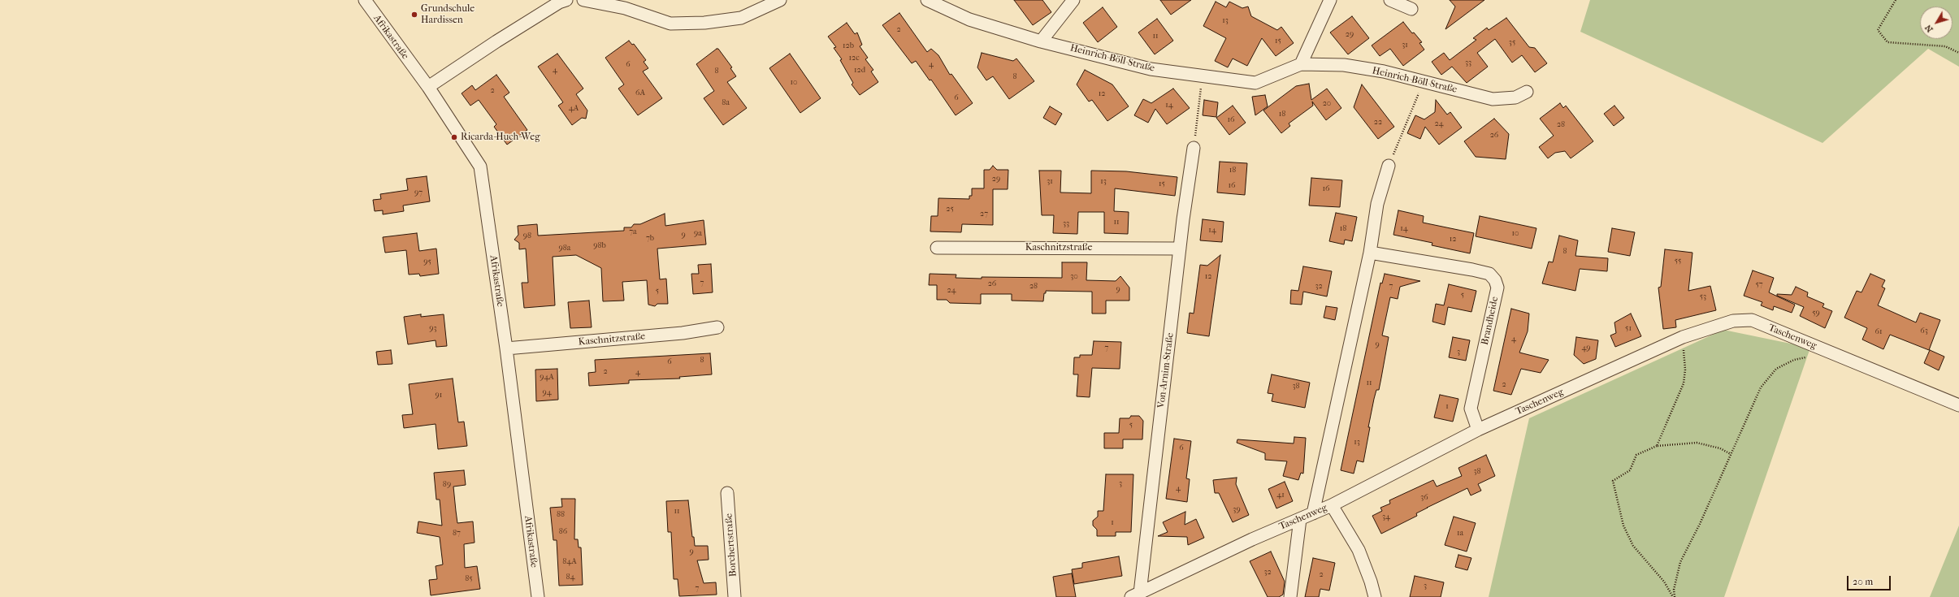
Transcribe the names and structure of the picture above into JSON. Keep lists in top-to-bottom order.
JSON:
{
  "streets": {
    "street": [
      "Afrikastraße",
      "Heinrich-Böll-Straße",
      "Kaschnitzstraße",
      "Brandheide",
      "Taschenweg",
      "Von-Arnim-Straße",
      "Borchertstraße"
    ]
  },
  "crossings": [
    ["Afrikastraße", "Kaschnitzstraße"],
    ["Kaschnitzstraße", "Von-Arnim-Straße"],
    ["Brandheide", "Taschenweg"],
    ["Taschenweg", "Von-Arnim-Straße"]
  ],
  "places": ["Grundschule Hardissen", "Ricarda-Huch-Weg"],
  "house_numbers": [
    "13",
    "2",
    "29",
    "11",
    "15",
    "35",
    "31",
    "12b",
    "12c",
    "33",
    "6",
    "4",
    "4",
    "12d",
    "8",
    "8",
    "10",
    "2",
    "6A",
    "12",
    "6",
    "8a",
    "20",
    "14",
    "4A",
    "18",
    "16",
    "22",
    "24",
    "28",
    "26",
    "18",
    "29",
    "31",
    "13",
    "15",
    "16",
    "16",
    "97",
    "25",
    "27",
    "11",
    "33",
    "18",
    "14",
    "14",
    "7a",
    "9a",
    "10",
    "9",
    "98",
    "7b",
    "12",
    "98b",
    "98a",
    "8",
    "55",
    "95",
    "30",
    "12",
    "7",
    "26",
    "57",
    "28",
    "32",
    "7",
    "9",
    "24",
    "5",
    "5",
    "53",
    "59",
    "93",
    "51",
    "63",
    "61",
    "4",
    "9",
    "7",
    "49",
    "3",
    "8",
    "6",
    "2",
    "4",
    "94A",
    "11",
    "2",
    "38",
    "94",
    "91",
    "1",
    "5",
    "13",
    "6",
    "38",
    "3",
    "89",
    "4",
    "41",
    "36",
    "39",
    "11",
    "88",
    "34",
    "1",
    "86",
    "87",
    "1a",
    "9",
    "84A",
    "32",
    "2",
    "84",
    "85",
    "3",
    "7"
  ],
  "scale_bar": "20 m",
  "north": "bottom left"
}
